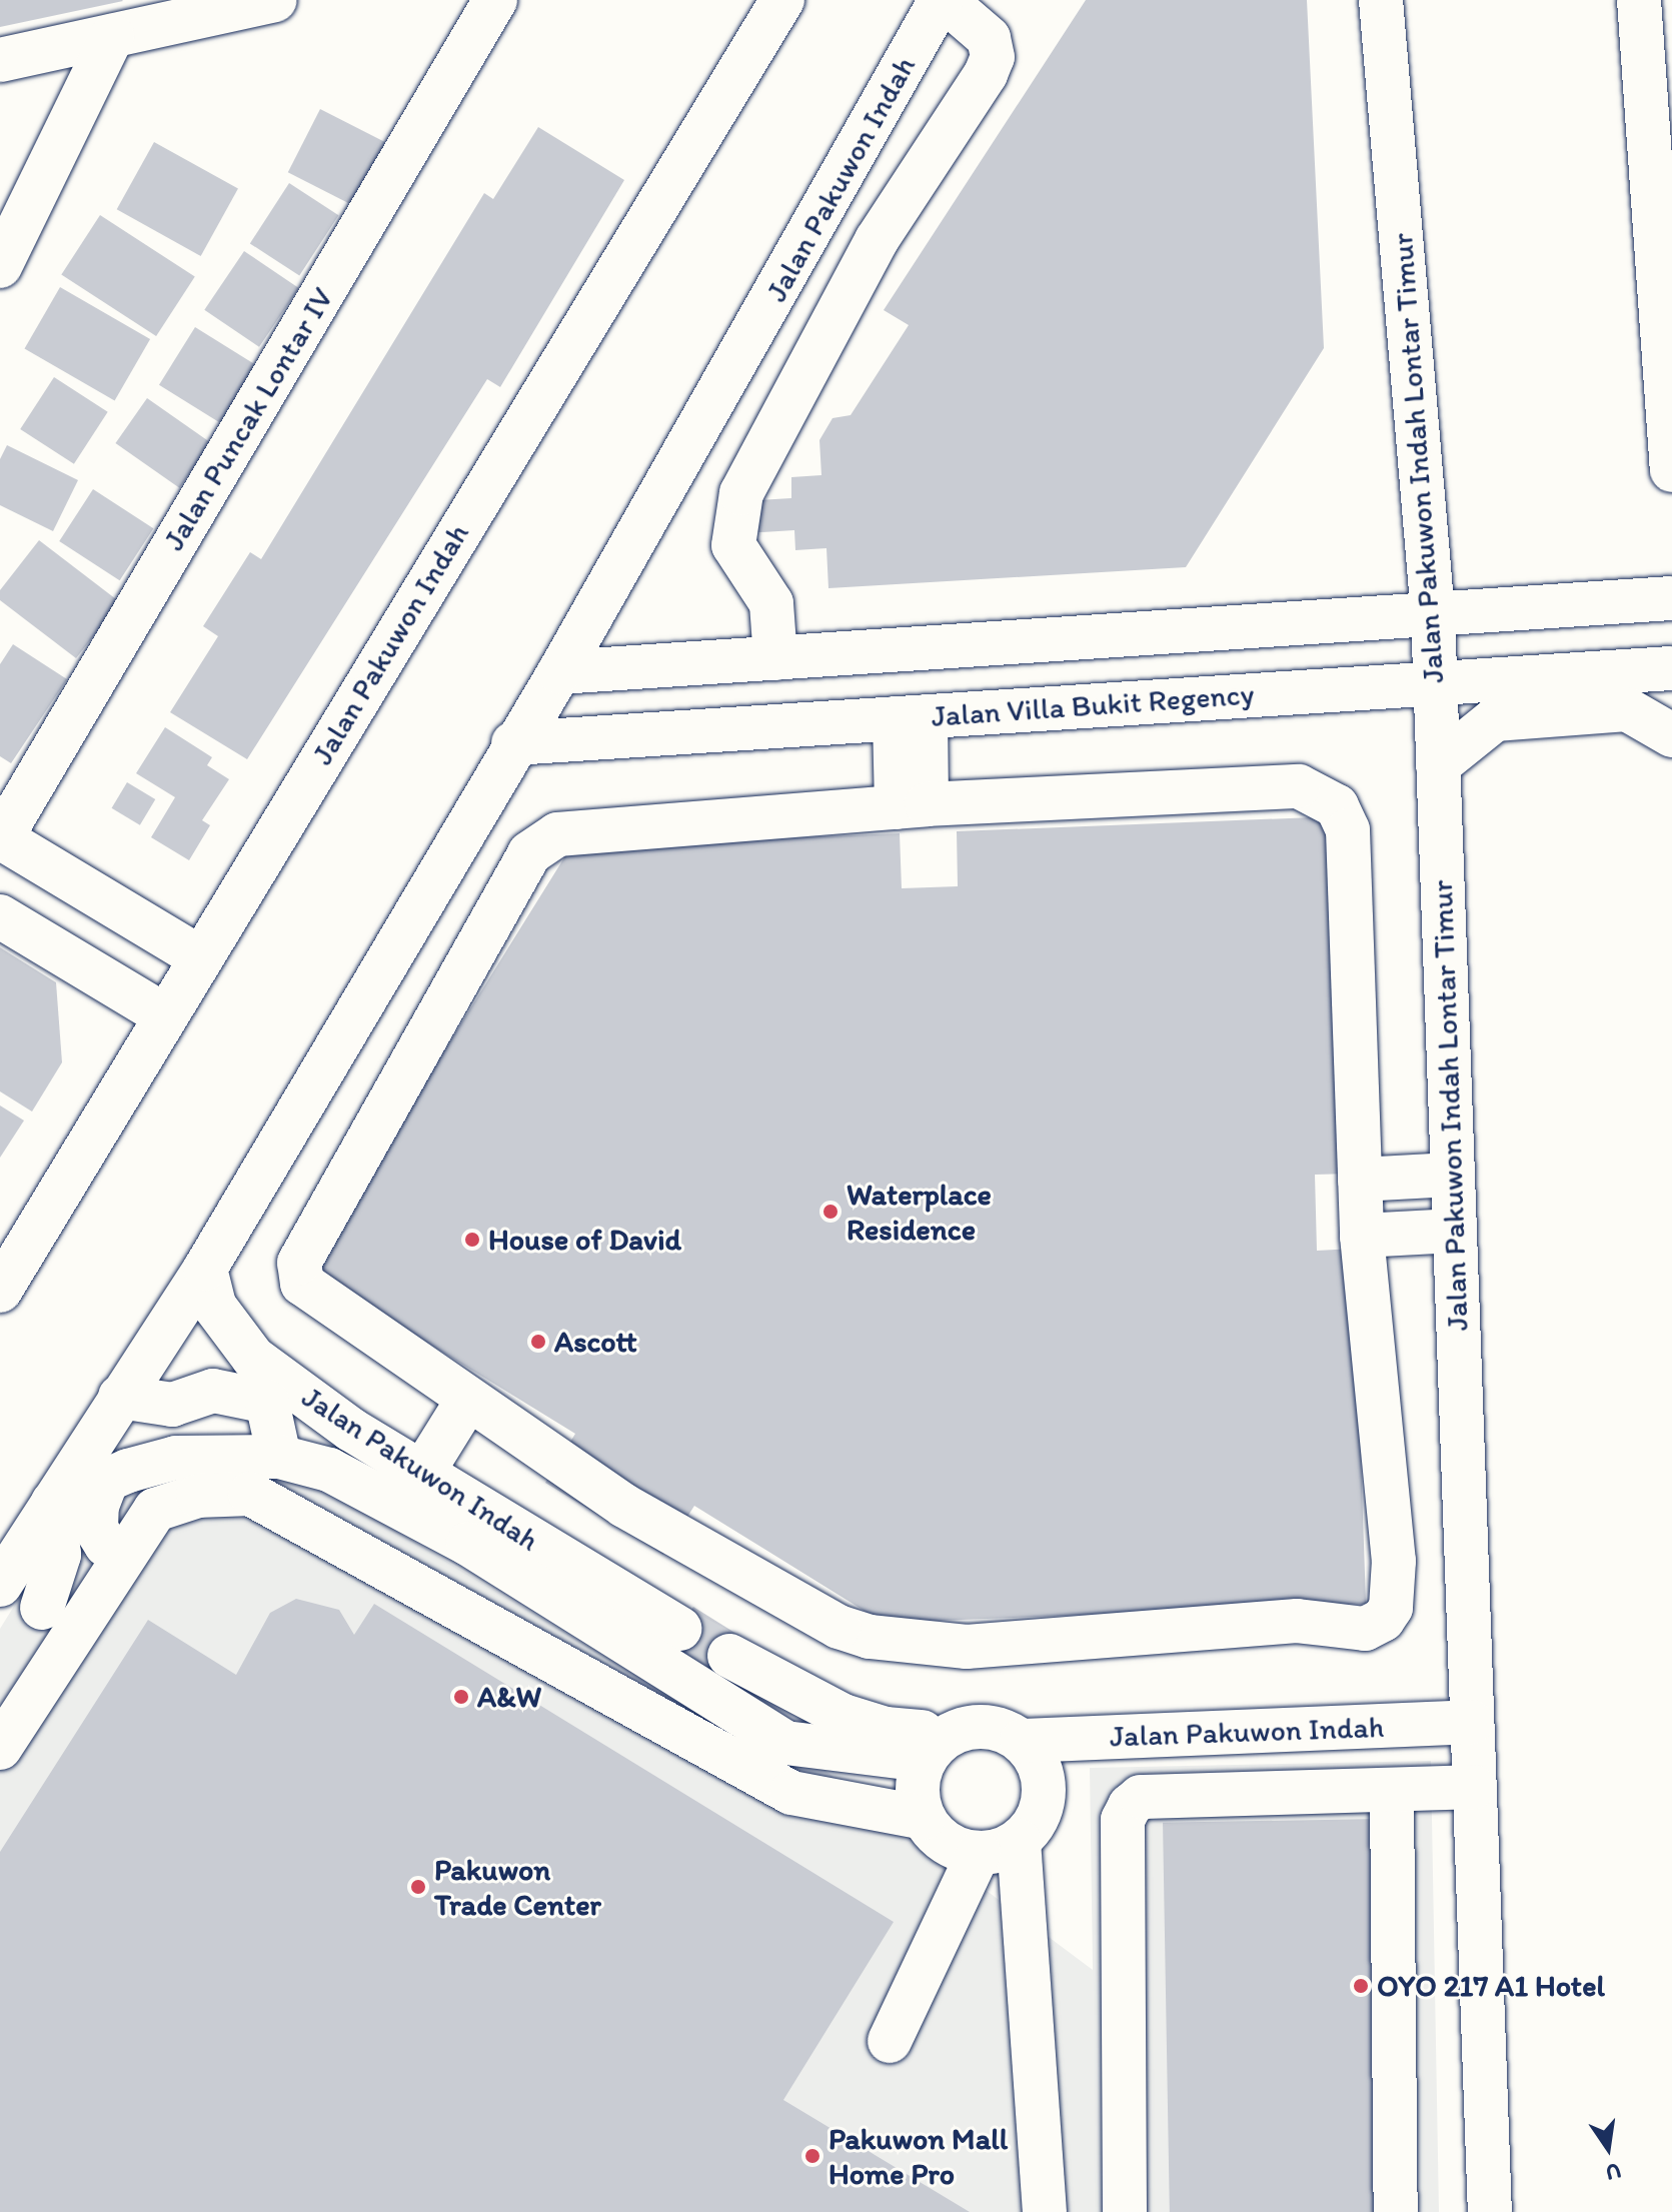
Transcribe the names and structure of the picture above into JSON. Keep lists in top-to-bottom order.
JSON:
{
  "streets": {
    "street": [
      "Jalan Pakuwon Indah",
      "Jalan Puncak Lontar IV",
      "Jalan Pakuwon Indah Lontar Timur",
      "Jalan Villa Bukit Regency"
    ]
  },
  "crossings": [
    ["Jalan Pakuwon Indah", "Jalan Pakuwon Indah Lontar Timur"],
    ["Jalan Pakuwon Indah", "Jalan Villa Bukit Regency"],
    ["Jalan Pakuwon Indah Lontar Timur", "Jalan Villa Bukit Regency"]
  ],
  "places": [
    "Waterplace Residence",
    "House of David",
    "Ascott",
    "A&W",
    "Pakuwon Trade Center",
    "OYO 217 A1 Hotel",
    "Pakuwon Mall Home Pro"
  ],
  "north": "bottom"
}
